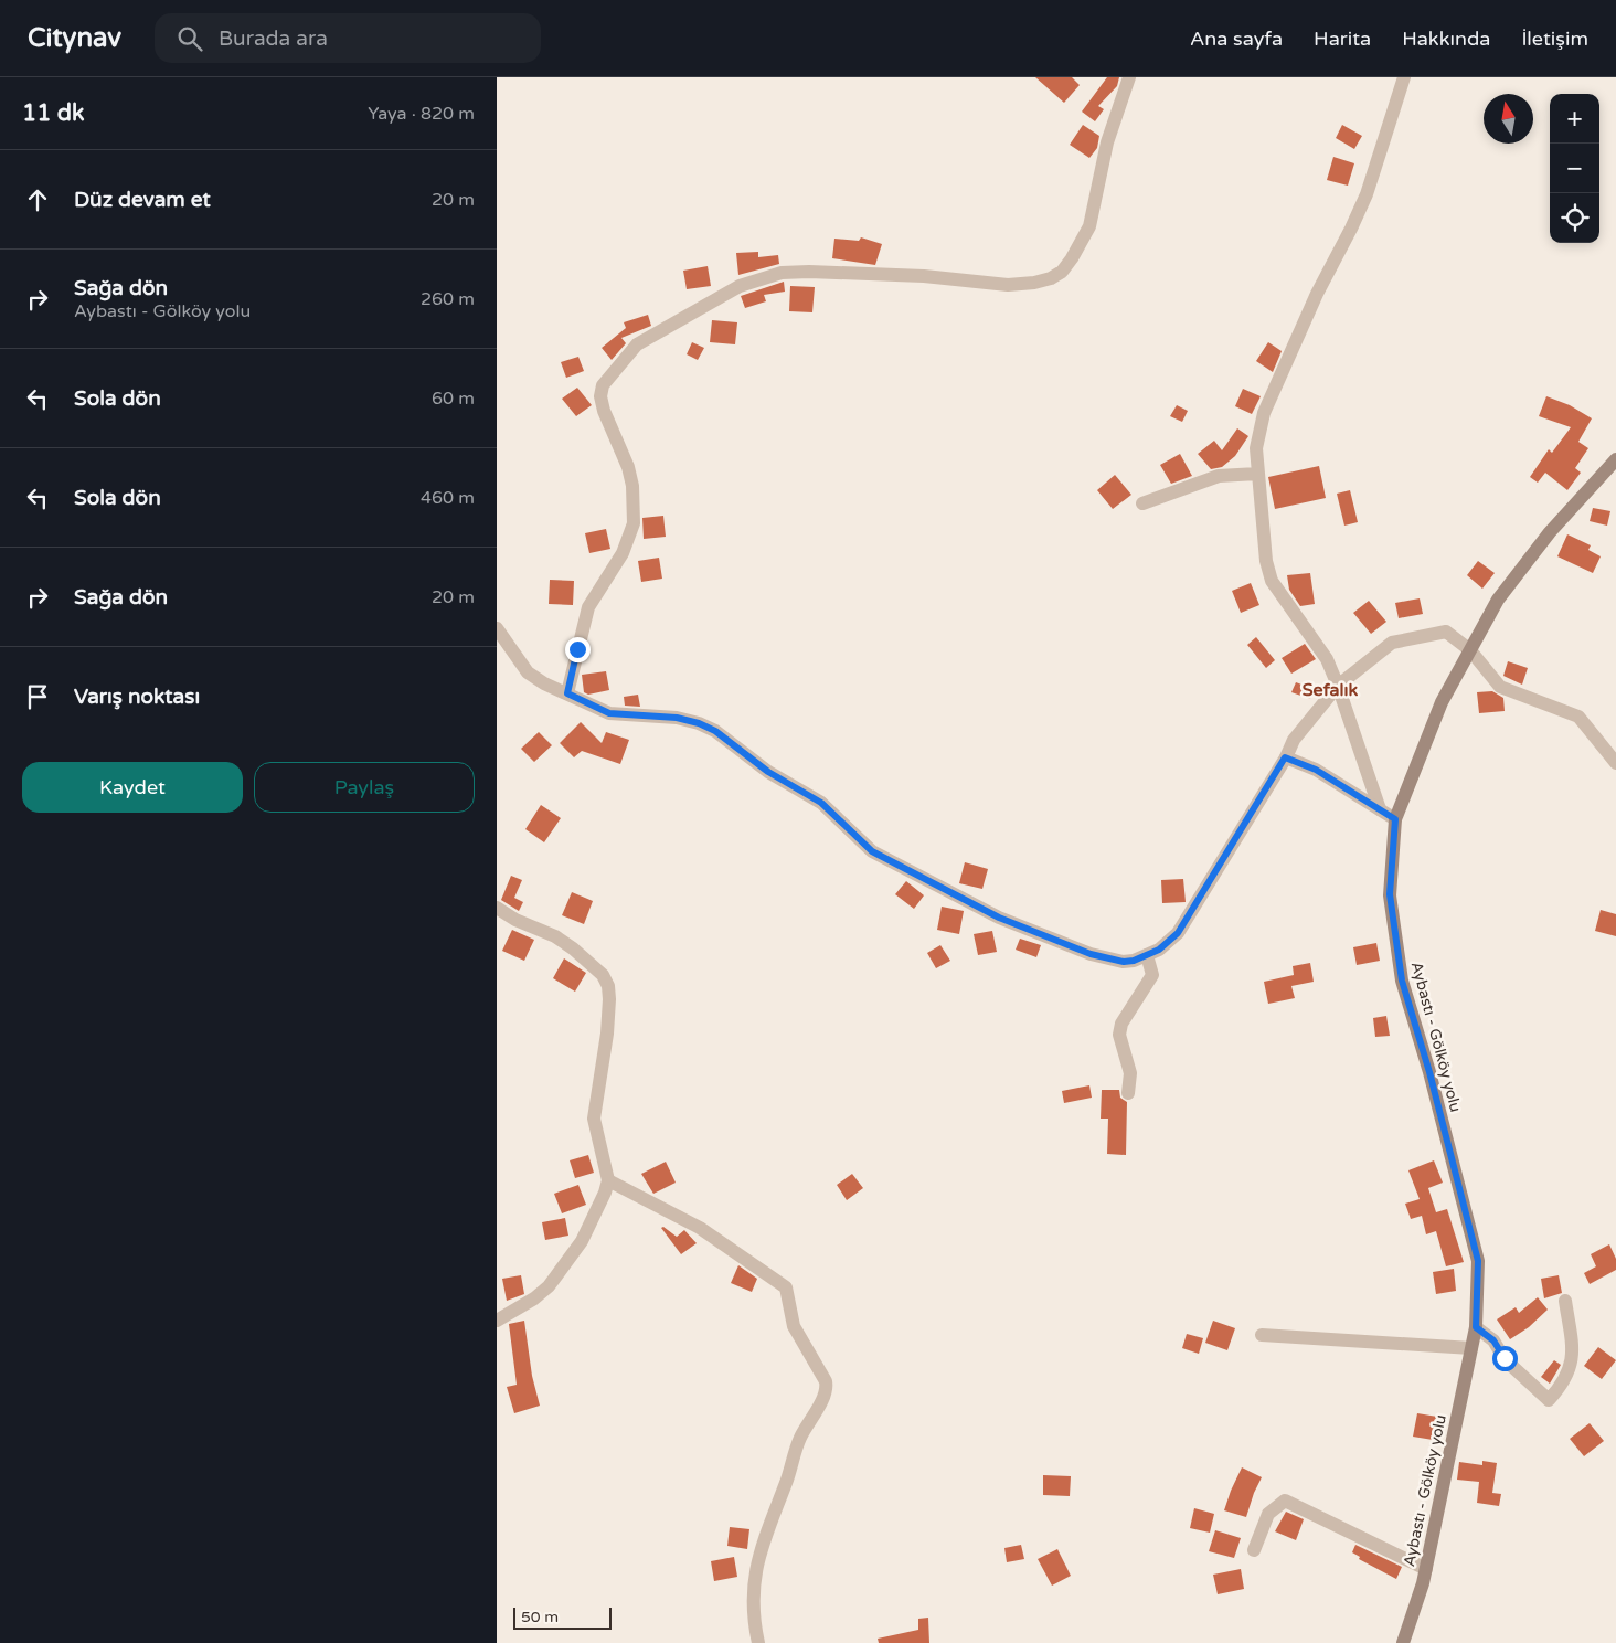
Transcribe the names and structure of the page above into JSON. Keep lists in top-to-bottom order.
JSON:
{
  "streets": {
    "main road": ["Aybastı - Gölköy yolu"]
  },
  "districts": ["Sefalık"],
  "scale_bar": "50 m",
  "north": "top",
  "page": {
    "header": "Citynav",
    "search": "Burada ara",
    "nav": [
      "Ana sayfa",
      "Harita",
      "Hakkında",
      "İletişim"
    ],
    "heading": ["11 dk", "Yaya · 820 m"],
    "map_buttons": ["+", "−"],
    "list": [
      ["Düz devam et", "20 m"],
      ["Sağa dön", "Aybastı - Gölköy yolu", "260 m"],
      ["Sola dön", "60 m"],
      ["Sola dön", "460 m"],
      ["Sağa dön", "20 m"],
      "Varış noktası"
    ],
    "buttons": ["Kaydet", "Paylaş"],
    "scale": "50 m"
  }
}
